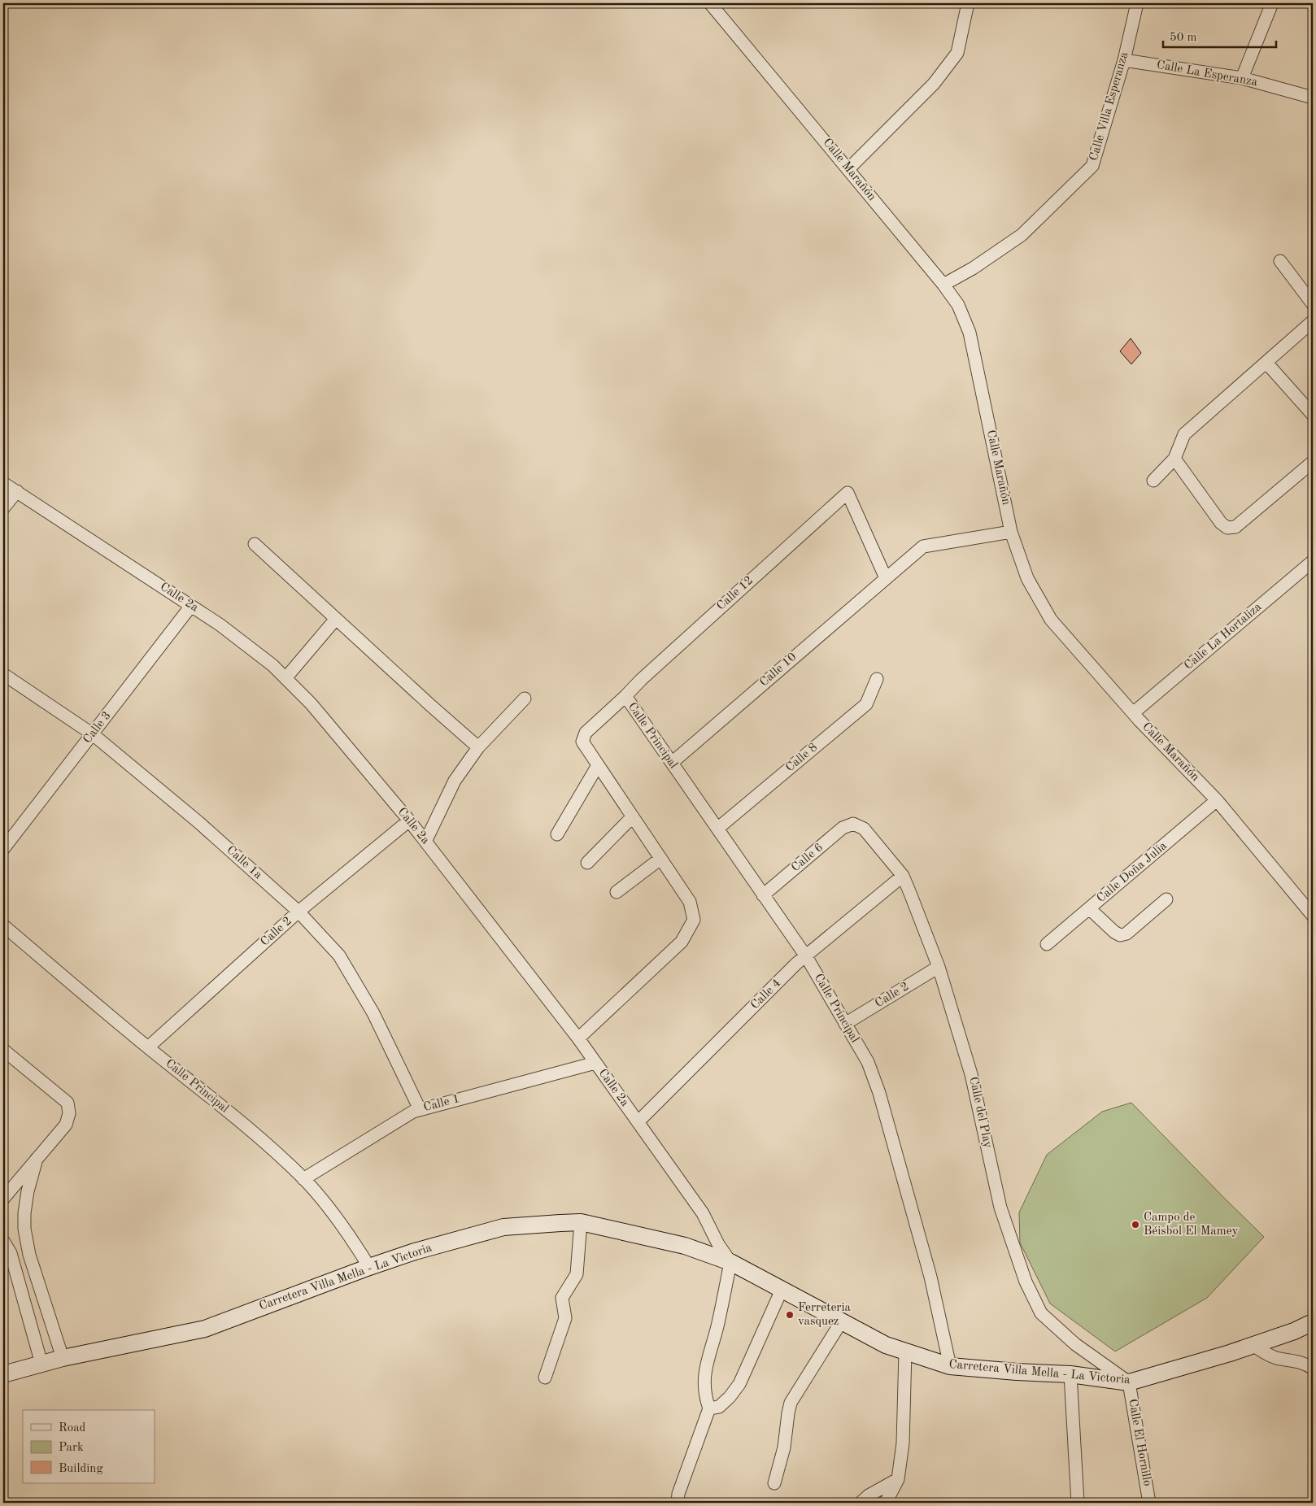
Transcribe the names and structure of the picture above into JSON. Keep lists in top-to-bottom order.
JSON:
{
  "streets": {
    "main road": ["Carretera Villa Mella - La Victoria"],
    "street": [
      "Calle La Esperanza",
      "Calle Villa Esperanza",
      "Calle Marañón",
      "Calle 12",
      "Calle 2a",
      "Calle La Hortaliza",
      "Calle 10",
      "Calle 3",
      "Calle Principal",
      "Calle 8",
      "Calle 6",
      "Calle 1a",
      "Calle Doña Julia",
      "Calle 2",
      "Calle 4",
      "Calle 1",
      "Calle del Play",
      "Calle El Hornillo"
    ]
  },
  "crossings": [
    ["Calle La Esperanza", "Calle Villa Esperanza"],
    ["Calle Villa Esperanza", "Calle Marañón"],
    ["Calle Marañón", "Calle La Hortaliza"],
    ["Calle Marañón", "Calle 10"],
    ["Calle Marañón", "Calle Doña Julia"],
    ["Calle 12", "Calle 10"],
    ["Calle 12", "Calle Principal"],
    ["Calle 2a", "Calle 3"],
    ["Calle 2a", "Calle 2"],
    ["Calle 2a", "Calle 4"],
    ["Calle 2a", "Calle 1"],
    ["Calle 2a", "Carretera Villa Mella - La Victoria"],
    ["Calle 10", "Calle Principal"],
    ["Calle 3", "Calle 1a"],
    ["Calle Principal", "Calle 8"],
    ["Calle Principal", "Calle 6"],
    ["Calle Principal", "Calle 2"],
    ["Calle Principal", "Calle 4"],
    ["Calle Principal", "Calle 1"],
    ["Calle Principal", "Carretera Villa Mella - La Victoria"],
    ["Calle 6", "Calle del Play"],
    ["Calle 1a", "Calle 2"],
    ["Calle 1a", "Calle 1"],
    ["Calle 2", "Calle del Play"],
    ["Calle 4", "Calle del Play"],
    ["Calle del Play", "Carretera Villa Mella - La Victoria"],
    ["Calle del Play", "Calle El Hornillo"],
    ["Carretera Villa Mella - La Victoria", "Calle El Hornillo"]
  ],
  "places": ["Campo de Béisbol El Mamey", "Ferreteria vasquez"],
  "legend": ["Road", "Park", "Building"],
  "scale_bar": "50 m"
}
